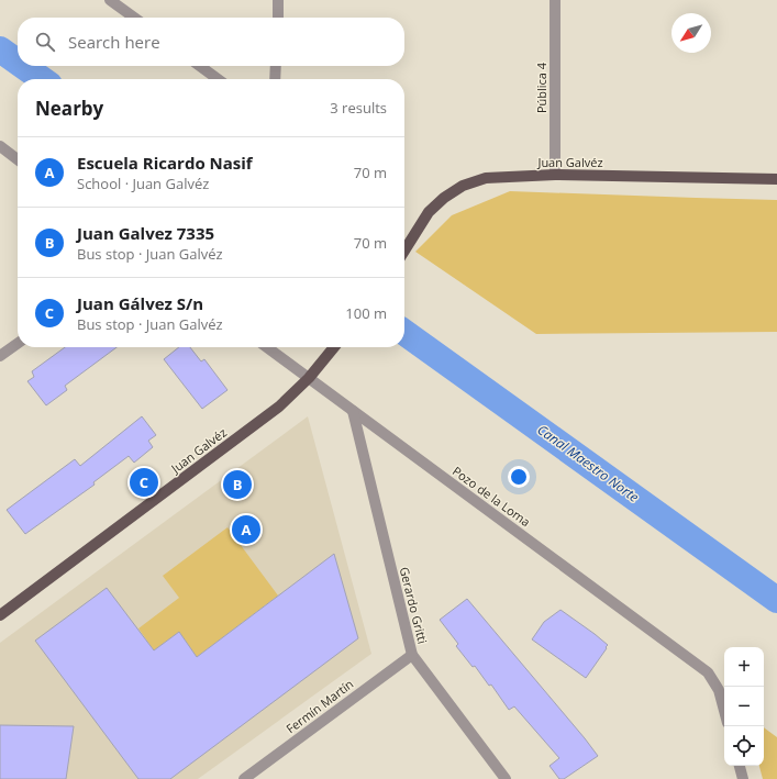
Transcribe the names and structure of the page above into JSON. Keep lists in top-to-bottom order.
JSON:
{
  "streets": {
    "main road": ["Juan Galvéz"],
    "street": [
      "Pública 4",
      "Pozo de la Loma",
      "Gerardo Gritti",
      "Fermín Martín"
    ]
  },
  "crossings": [
    ["Pública 4", "Juan Galvéz"],
    ["Juan Galvéz", "Pozo de la Loma"],
    ["Pozo de la Loma", "Gerardo Gritti"],
    ["Gerardo Gritti", "Fermín Martín"]
  ],
  "water": ["Canal Maestro Norte"],
  "north": "bottom left",
  "page": {
    "search": "Search here",
    "heading": ["Nearby", "3 results"],
    "list": [
      {
        "mark": "A",
        "name": "Escuela Ricardo Nasif",
        "note": "School · Juan Galvéz",
        "value": "70 m"
      },
      {
        "mark": "B",
        "name": "Juan Galvez 7335",
        "note": "Bus stop · Juan Galvéz",
        "value": "70 m"
      },
      {
        "mark": "C",
        "name": "Juan Gálvez S/n",
        "note": "Bus stop · Juan Galvéz",
        "value": "100 m"
      }
    ],
    "pins": ["C", "B", "A"],
    "map_buttons": ["+", "−"]
  }
}
